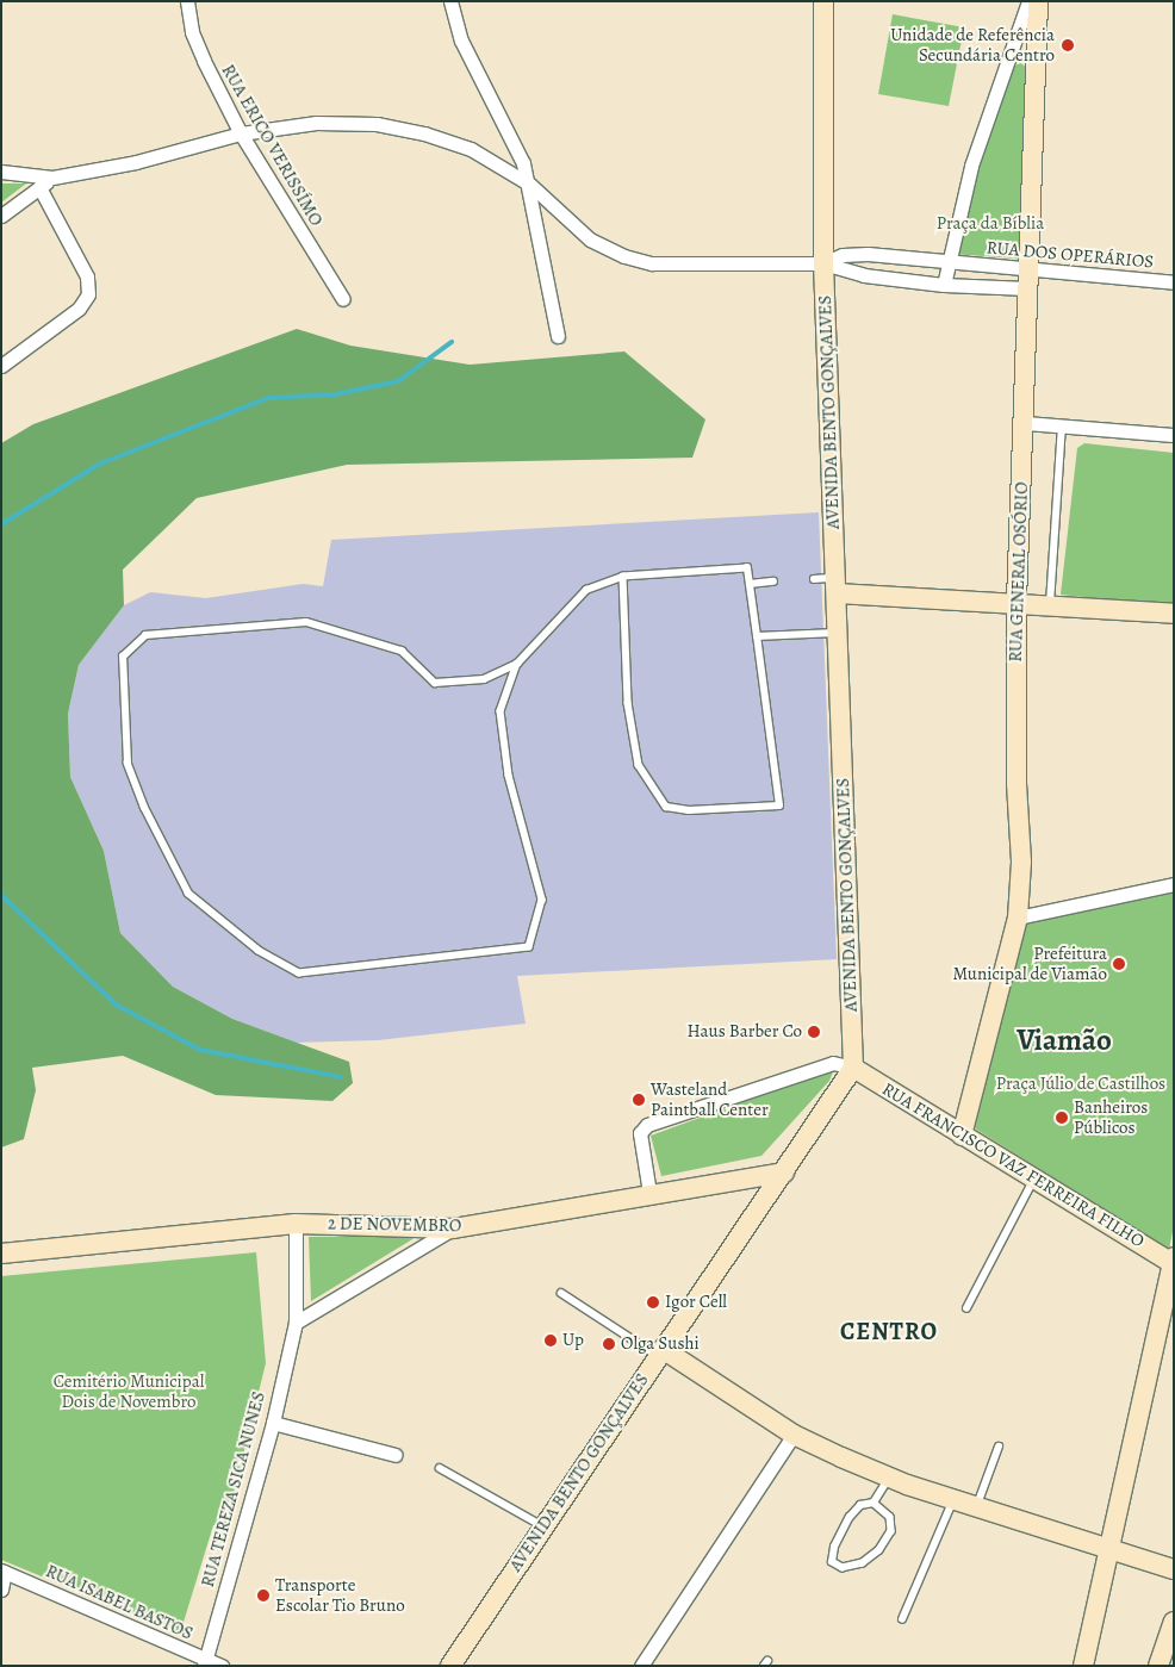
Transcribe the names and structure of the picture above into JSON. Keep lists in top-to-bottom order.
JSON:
{
  "streets": {
    "main road": [
      "AVENIDA BENTO GONÇALVES",
      "RUA GENERAL OSÓRIO",
      "RUA FRANCISCO VAZ FERREIRA FILHO",
      "2 DE NOVEMBRO"
    ],
    "street": [
      "RUA ERICO VERISSÍMO",
      "RUA DOS OPERÁRIOS",
      "RUA TEREZA SICA NUNES",
      "RUA ISABEL BASTOS"
    ]
  },
  "crossings": [
    ["RUA ERICO VERISSÍMO", "RUA DOS OPERÁRIOS"],
    ["RUA DOS OPERÁRIOS", "AVENIDA BENTO GONÇALVES"],
    ["RUA DOS OPERÁRIOS", "RUA GENERAL OSÓRIO"],
    ["AVENIDA BENTO GONÇALVES", "RUA FRANCISCO VAZ FERREIRA FILHO"],
    ["AVENIDA BENTO GONÇALVES", "2 DE NOVEMBRO"],
    ["RUA GENERAL OSÓRIO", "RUA FRANCISCO VAZ FERREIRA FILHO"],
    ["2 DE NOVEMBRO", "RUA TEREZA SICA NUNES"],
    ["RUA TEREZA SICA NUNES", "RUA ISABEL BASTOS"]
  ],
  "districts": ["Viamão", "CENTRO"],
  "parks": ["Praça da Bíblia", "Praça Júlio de Castilhos", "Cemitério Municipal Dois de Novembro"],
  "places": [
    "Unidade de Referência Secundária Centro",
    "Prefeitura Municipal de Viamão",
    "Haus Barber Co",
    "Wasteland Paintball Center",
    "Banheiros Públicos",
    "Igor Cell",
    "Up",
    "Olga Sushi",
    "Transporte Escolar Tio Bruno"
  ]
}
